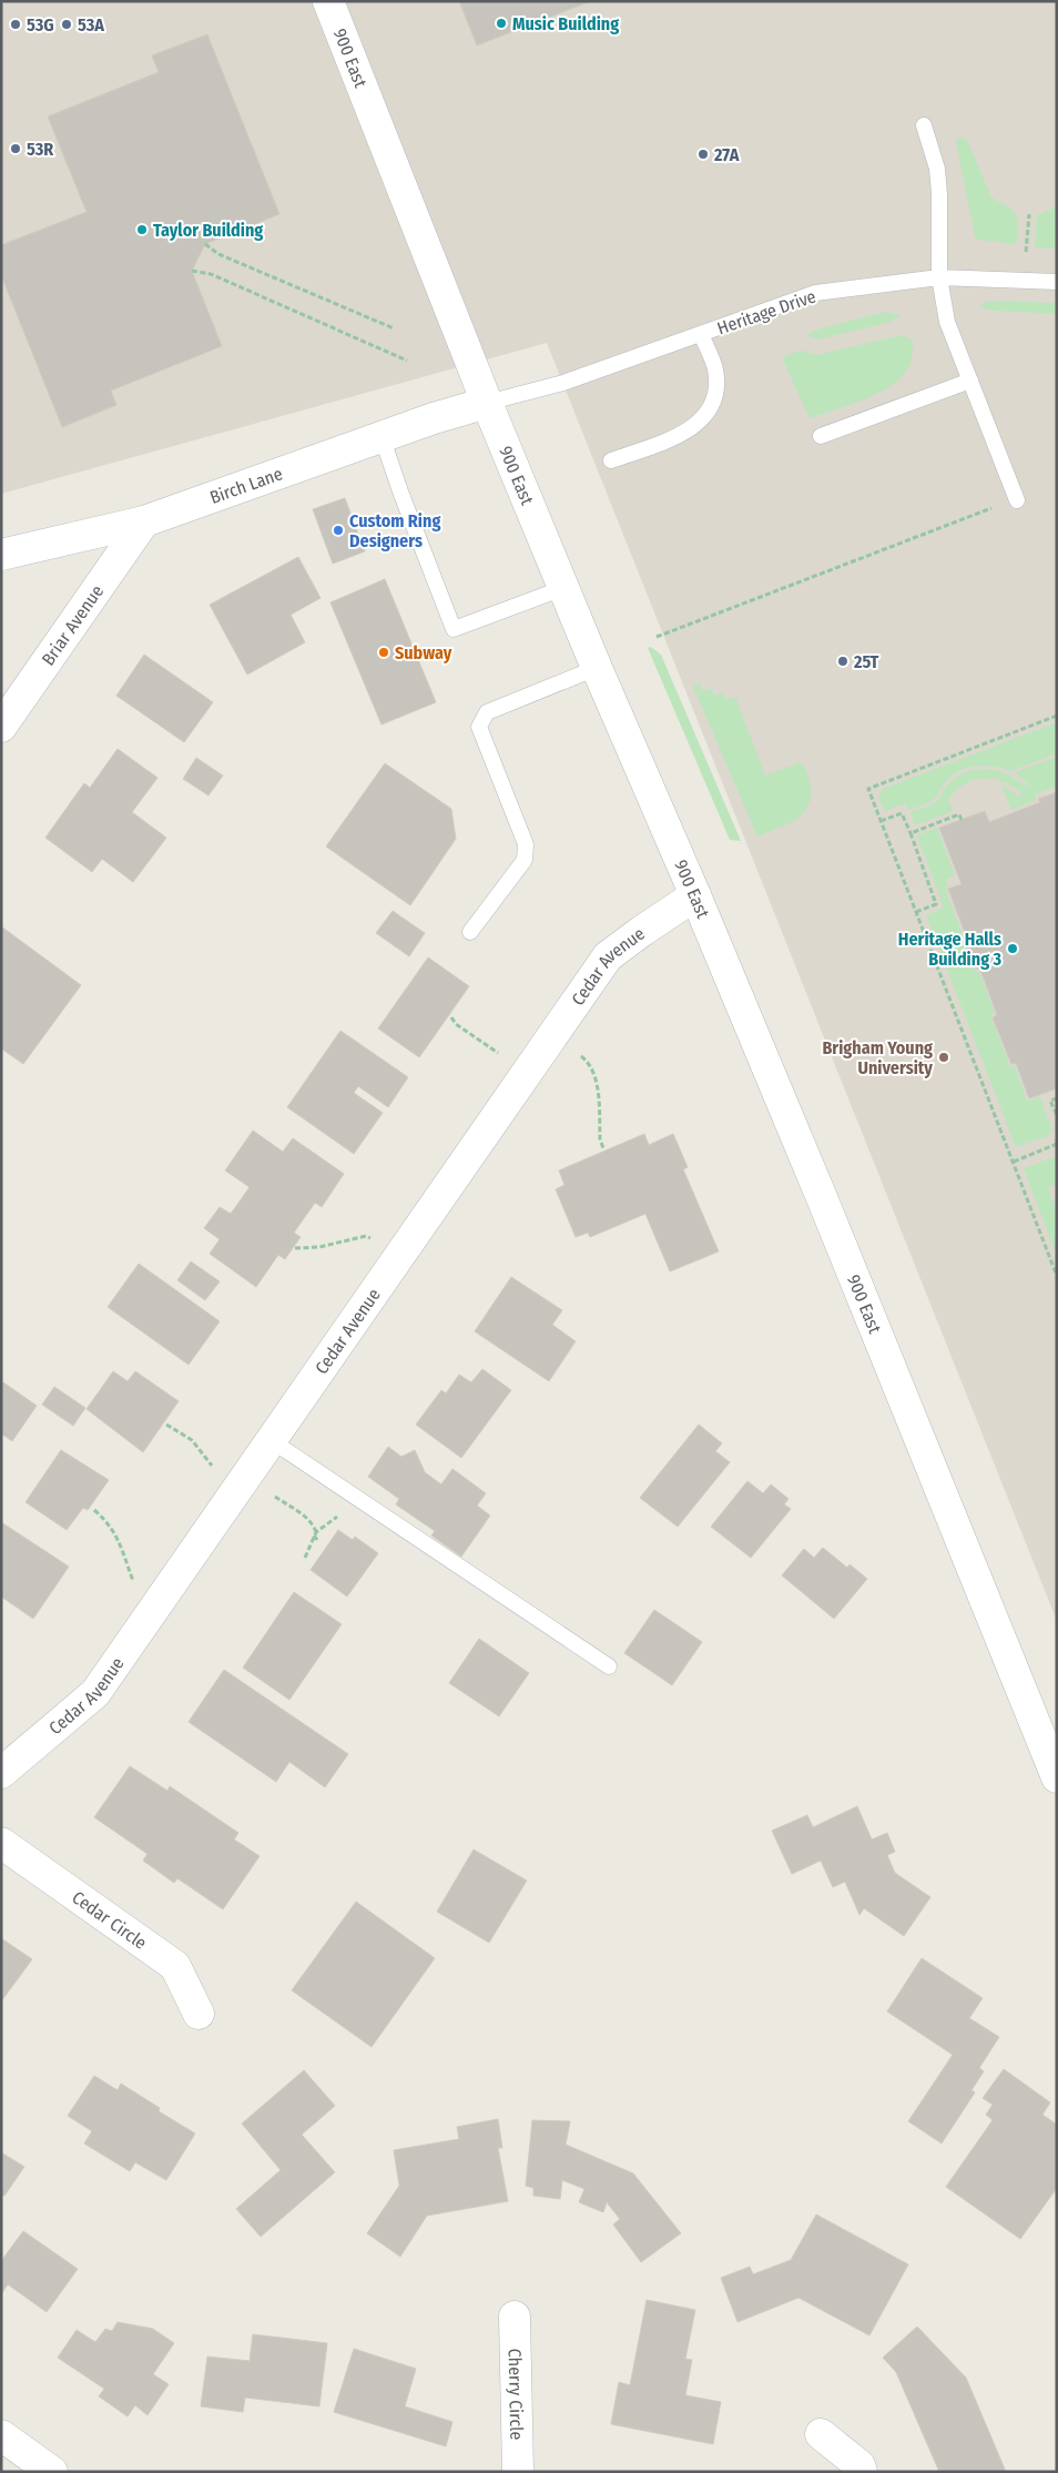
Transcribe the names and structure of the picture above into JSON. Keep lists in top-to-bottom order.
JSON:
{
  "streets": {
    "street": [
      "900 East",
      "Birch Lane",
      "Briar Avenue",
      "Cedar Avenue",
      "Cedar Circle",
      "Cherry Circle"
    ],
    "lane": ["Heritage Drive"]
  },
  "crossings": [
    ["900 East", "Heritage Drive"],
    ["900 East", "Birch Lane"],
    ["900 East", "Cedar Avenue"],
    ["Heritage Drive", "Birch Lane"],
    ["Birch Lane", "Briar Avenue"]
  ],
  "places": [
    "Music Building",
    "53G",
    "53A",
    "53R",
    "27A",
    "Taylor Building",
    "Custom Ring Designers",
    "Subway",
    "25T",
    "Heritage Halls Building 3",
    "Brigham Young University"
  ]
}
